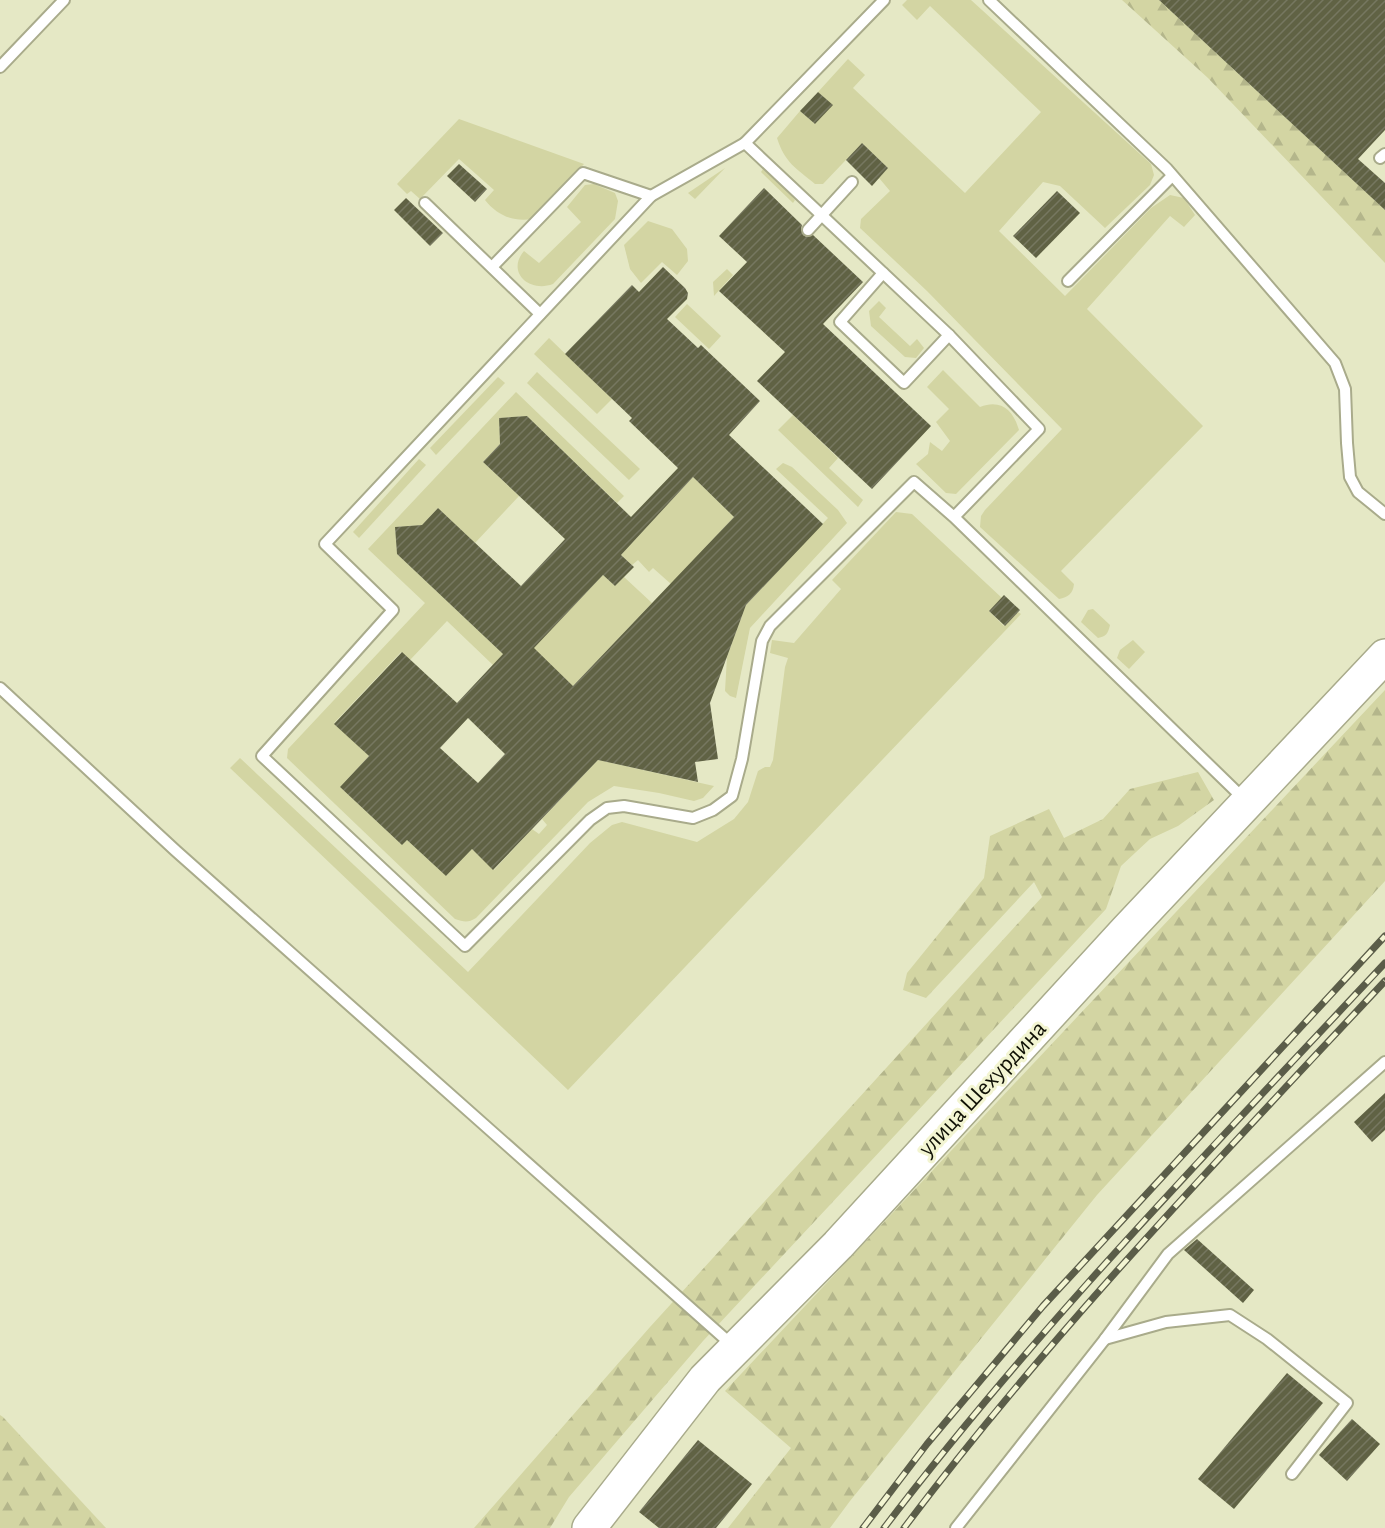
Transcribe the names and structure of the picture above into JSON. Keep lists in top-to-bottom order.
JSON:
{
  "streets": {
    "main road": ["улица Шехурдина"]
  }
}
